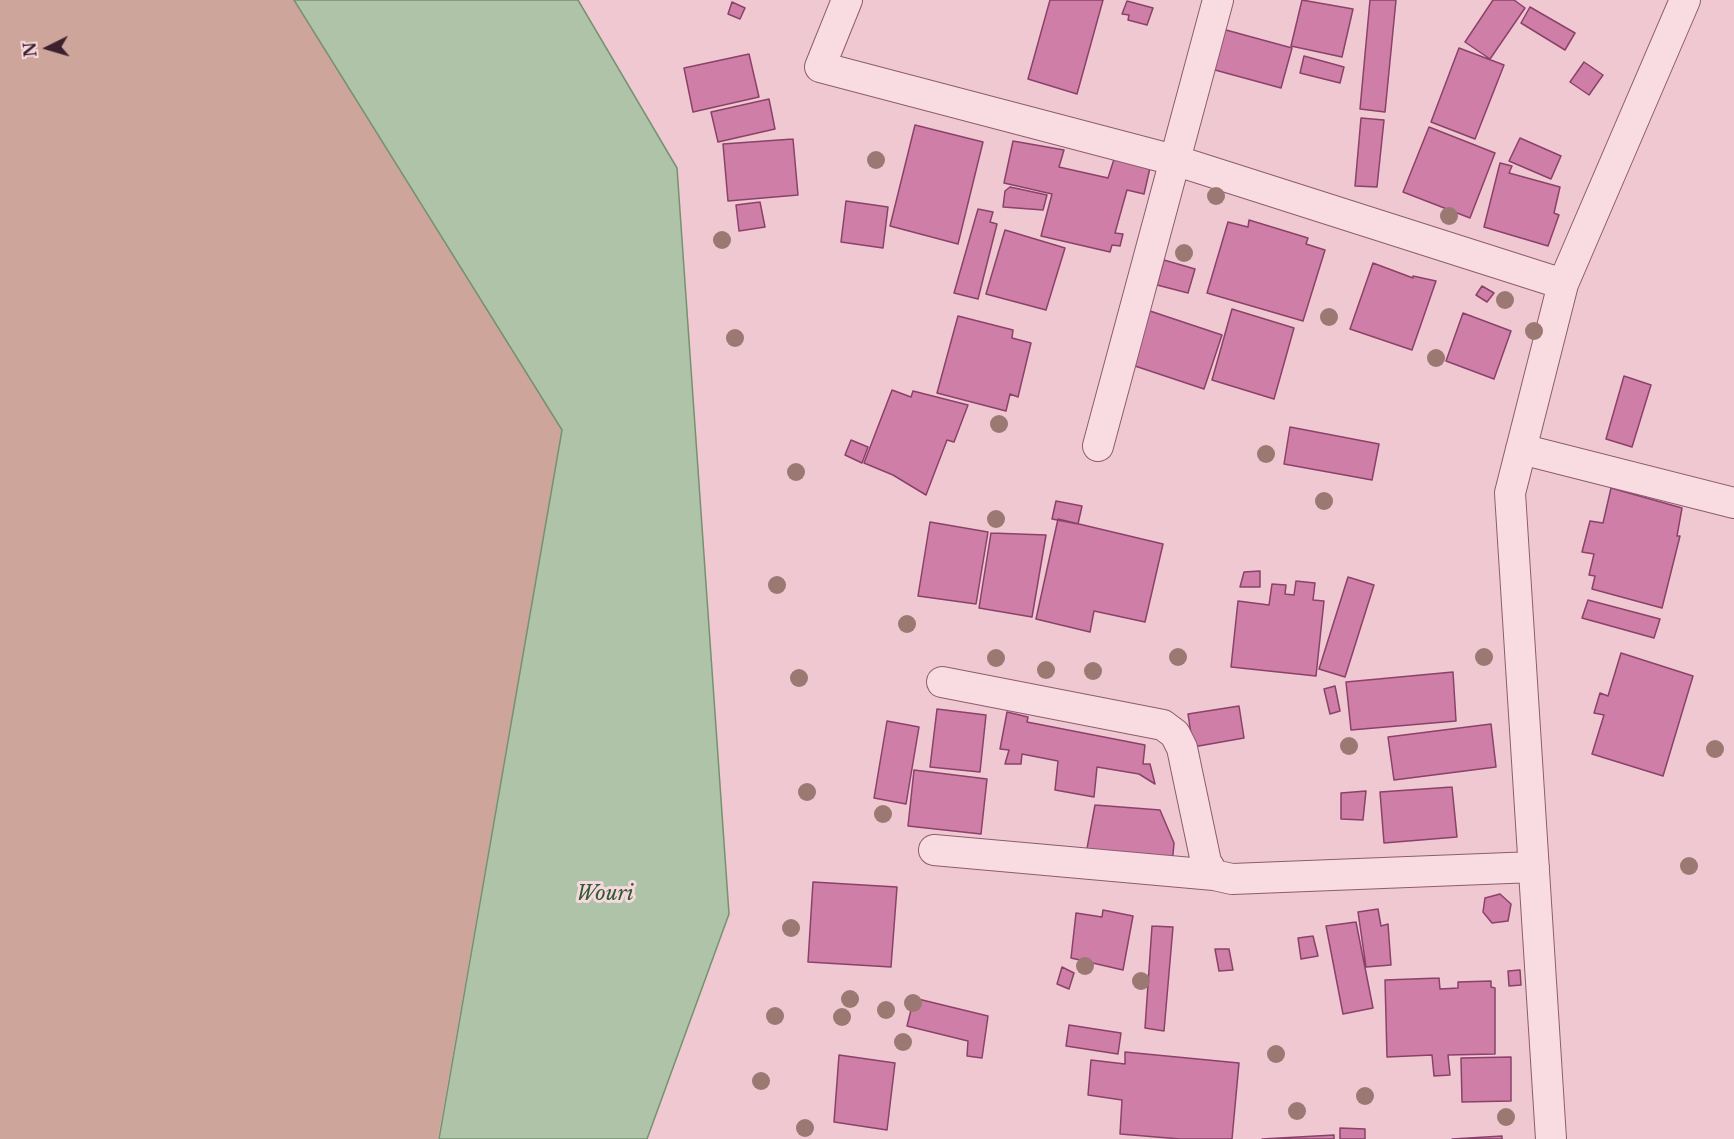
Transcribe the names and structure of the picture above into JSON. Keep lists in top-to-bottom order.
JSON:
{
  "water": ["Wouri"],
  "north": "left"
}
